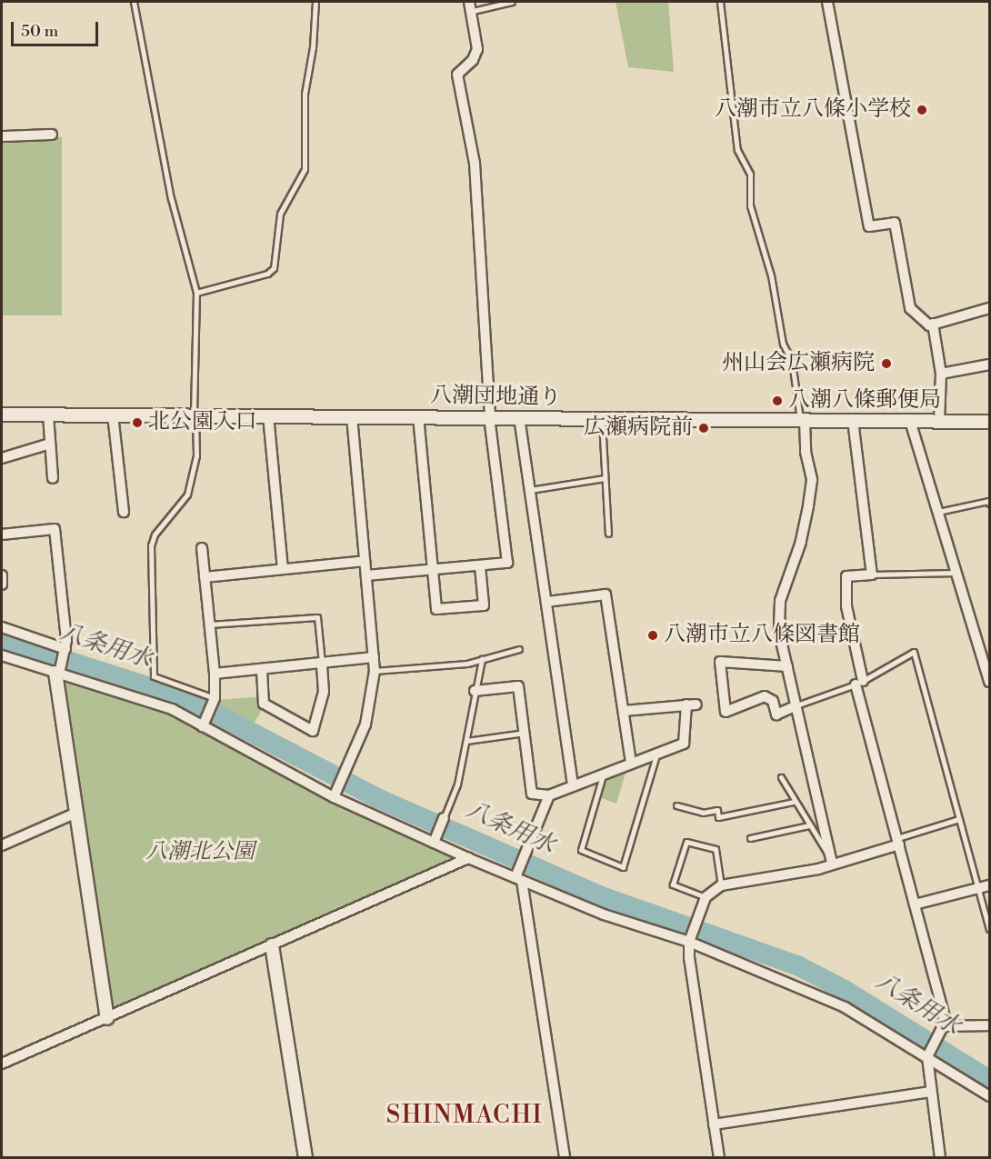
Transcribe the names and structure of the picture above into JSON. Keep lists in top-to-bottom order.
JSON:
{
  "streets": {
    "street": ["八潮団地通り"]
  },
  "districts": ["SHINMACHI"],
  "water": ["八条用水"],
  "parks": ["八潮北公園"],
  "places": [
    "八潮市立八條小学校",
    "州山会広瀬病院",
    "八潮八條郵便局",
    "北公園入口",
    "広瀬病院前",
    "八潮市立八條図書館"
  ],
  "scale_bar": "50 m"
}
